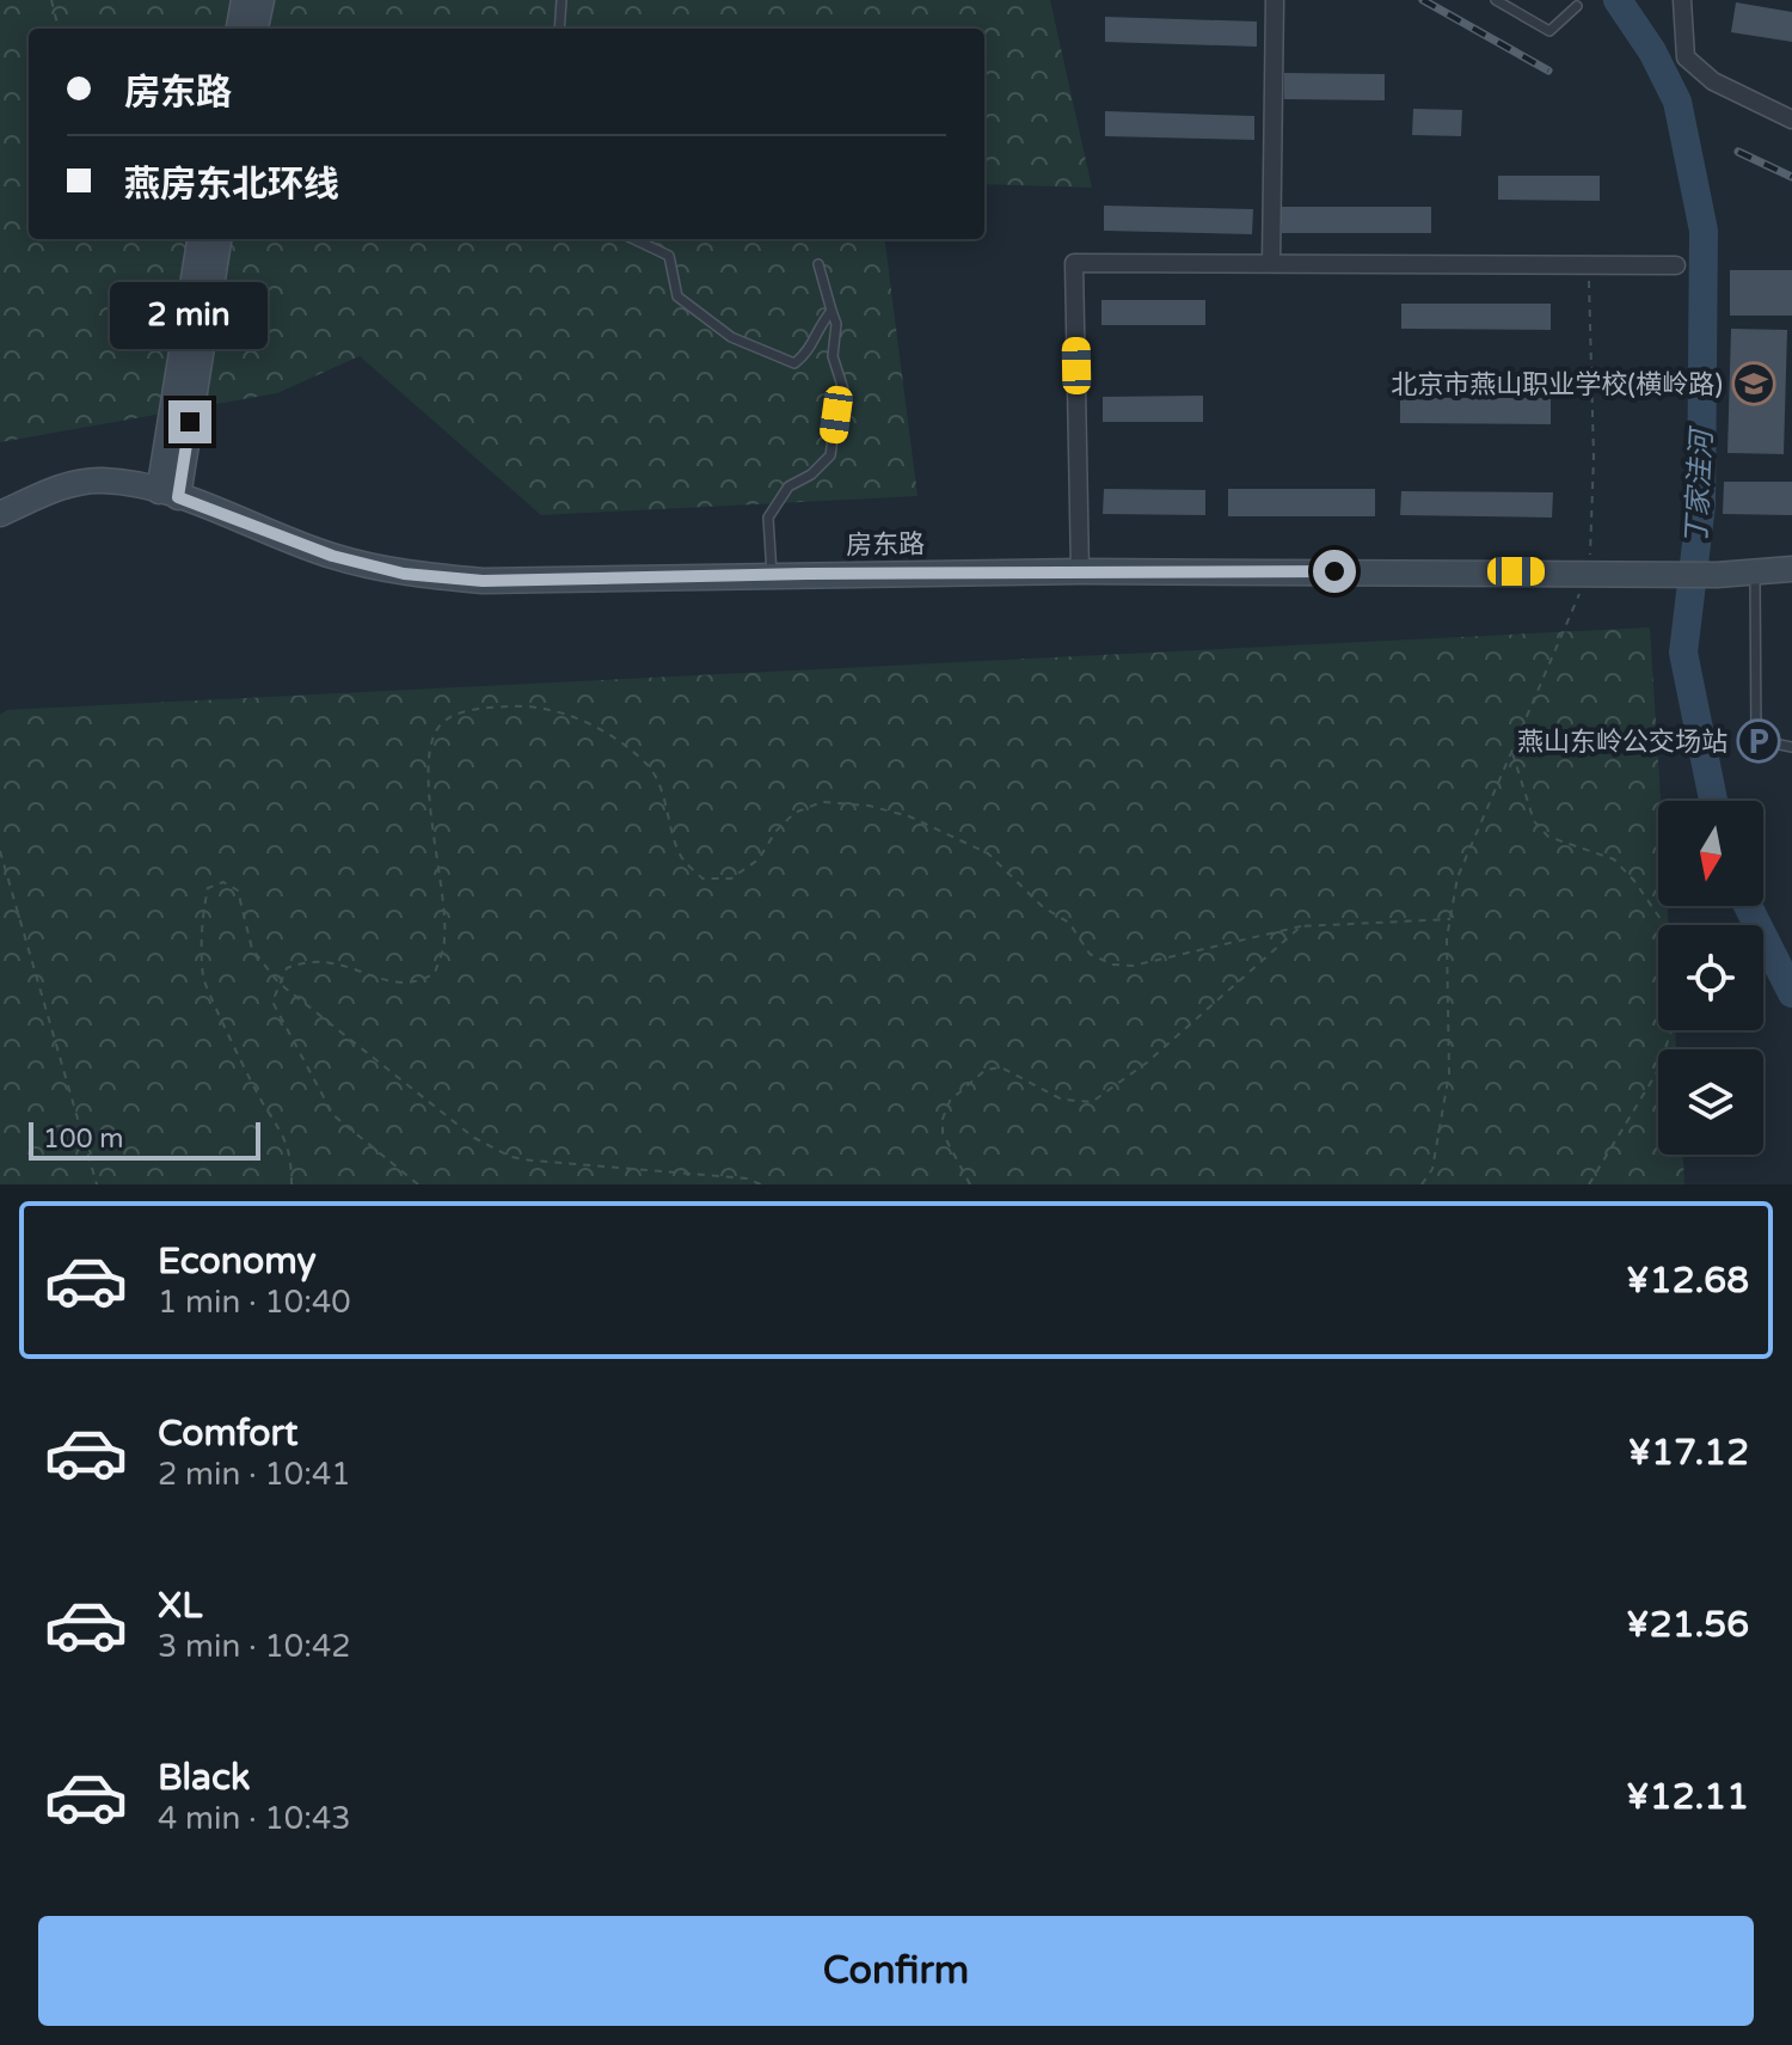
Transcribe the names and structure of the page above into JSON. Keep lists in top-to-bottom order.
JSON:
{
  "streets": {
    "main road": ["房东路"]
  },
  "water": ["丁家洼河"],
  "places": {
    "school or university": ["北京市燕山职业学校(横岭路)"],
    "parking": ["燕山东岭公交场站"]
  },
  "scale_bar": "100 m",
  "north": "bottom",
  "page": {
    "banner": ["房东路", "燕房东北环线"],
    "bubble": "2 min",
    "scale": "100 m",
    "list": [
      {
        "name": "Economy",
        "note": "1 min · 10:40",
        "value": "¥12.68"
      },
      {
        "name": "Comfort",
        "note": "2 min · 10:41",
        "value": "¥17.12"
      },
      {
        "name": "XL",
        "note": "3 min · 10:42",
        "value": "¥21.56"
      },
      {
        "name": "Black",
        "note": "4 min · 10:43",
        "value": "¥12.11"
      }
    ],
    "buttons": "Confirm"
  }
}
